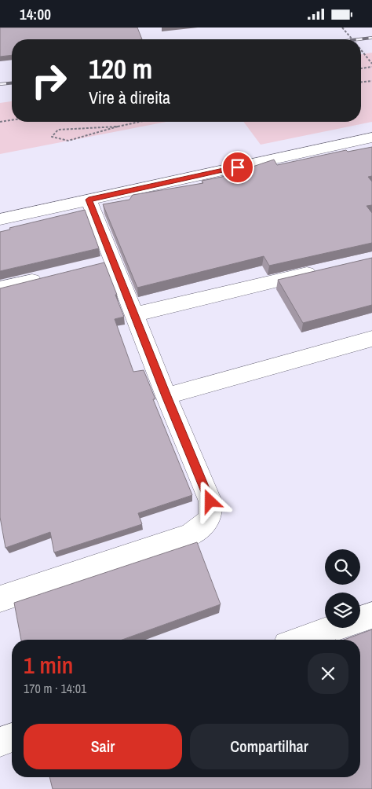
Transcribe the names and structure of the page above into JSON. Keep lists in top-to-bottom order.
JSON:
{
  "page": {
    "status": "14:00",
    "turn": ["120 m", "Vire à direita"],
    "heading": ["1 min", "170 m · 14:01"],
    "buttons": ["Sair", "Compartilhar"]
  }
}
